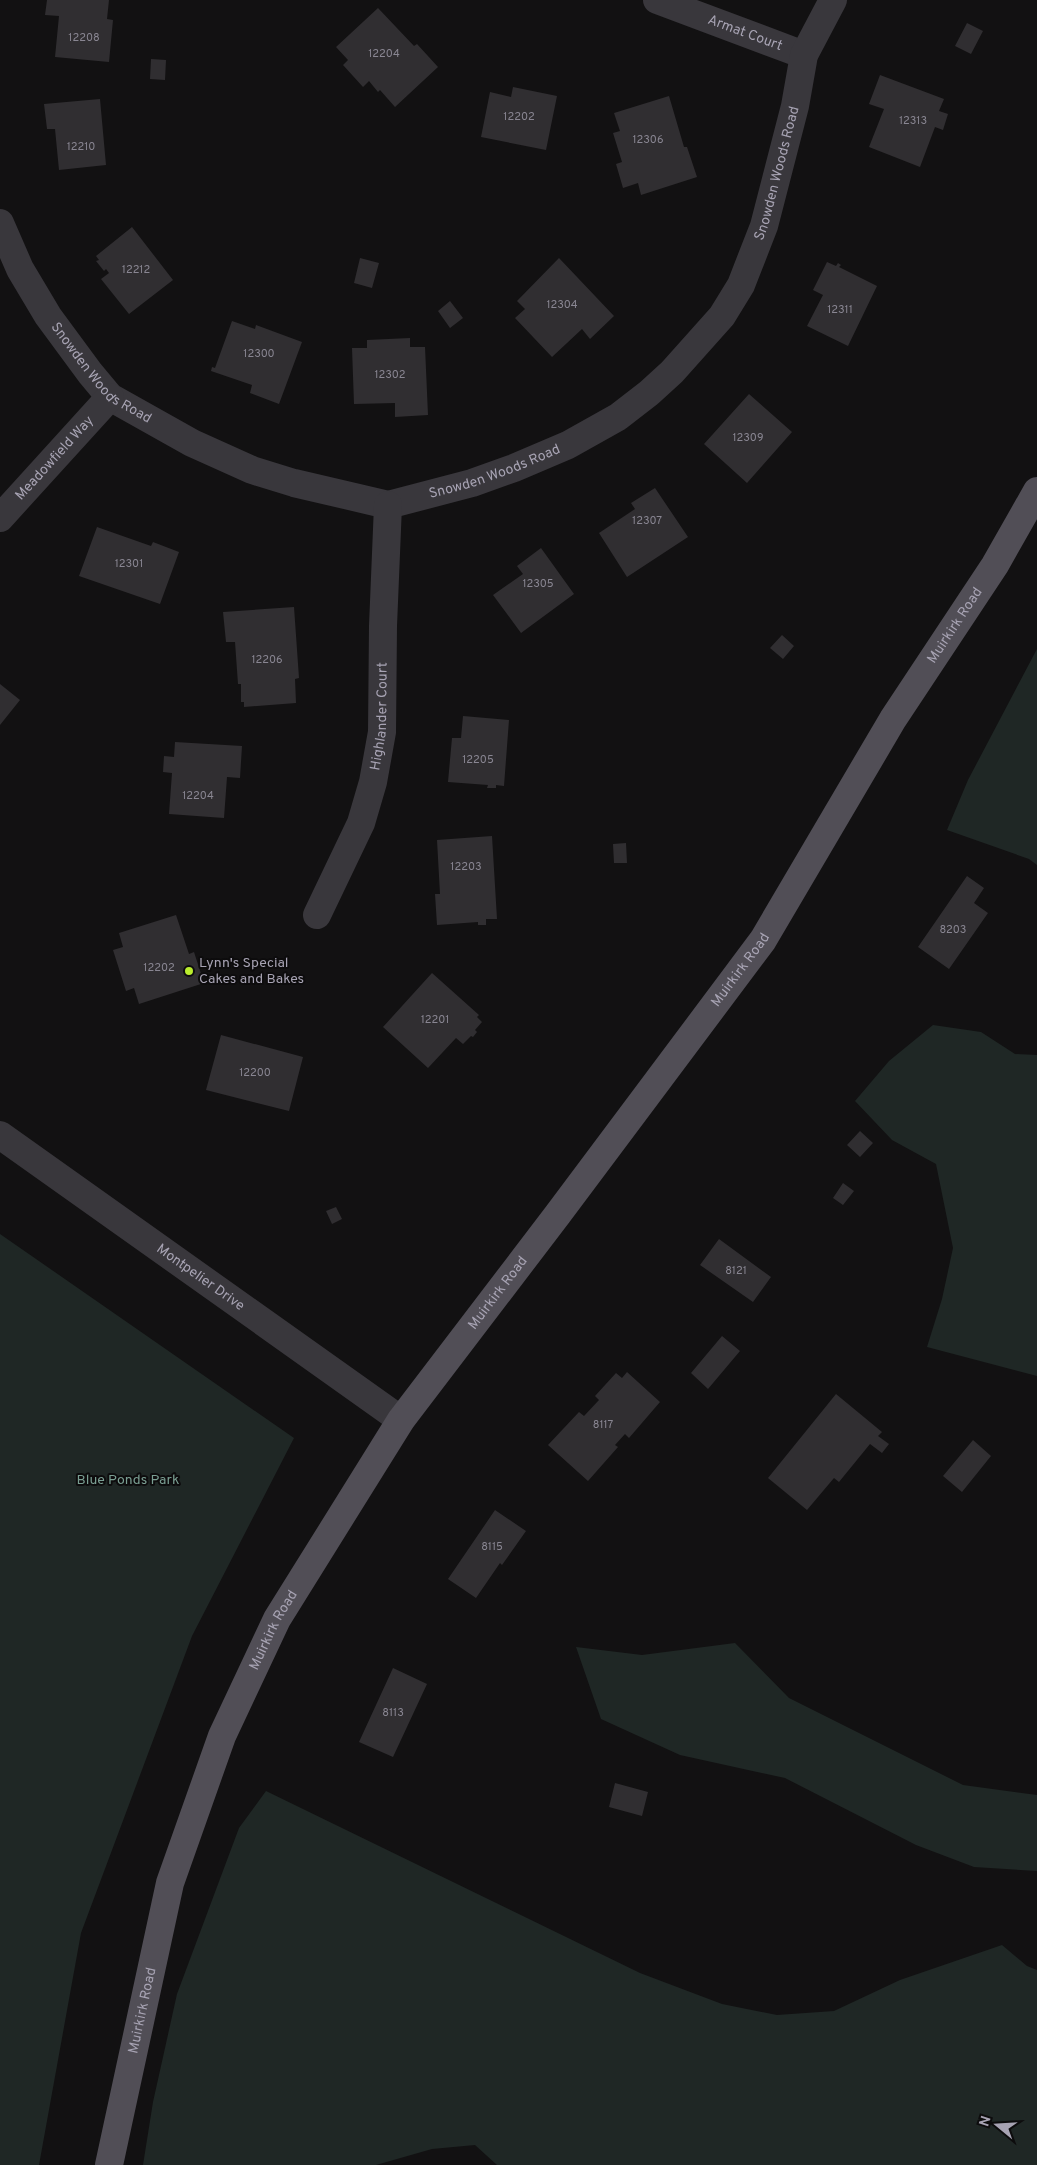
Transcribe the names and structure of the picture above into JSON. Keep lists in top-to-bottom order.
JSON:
{
  "streets": {
    "main road": ["Muirkirk Road"],
    "street": [
      "Armat Court",
      "Snowden Woods Road",
      "Meadowfield Way",
      "Highlander Court",
      "Montpelier Drive"
    ]
  },
  "crossings": [
    ["Armat Court", "Snowden Woods Road"],
    ["Snowden Woods Road", "Meadowfield Way"],
    ["Snowden Woods Road", "Highlander Court"],
    ["Muirkirk Road", "Montpelier Drive"]
  ],
  "parks": ["Blue Ponds Park"],
  "places": ["Lynn's Special Cakes and Bakes"],
  "house_numbers": [
    "12208",
    "12204",
    "12202",
    "12313",
    "12306",
    "12210",
    "12212",
    "12304",
    "12311",
    "12300",
    "12302",
    "12309",
    "12307",
    "12301",
    "12305",
    "12206",
    "12205",
    "12204",
    "12203",
    "8203",
    "12202",
    "12201",
    "12200",
    "8121",
    "8117",
    "8115",
    "8113"
  ],
  "north": "left"
}
